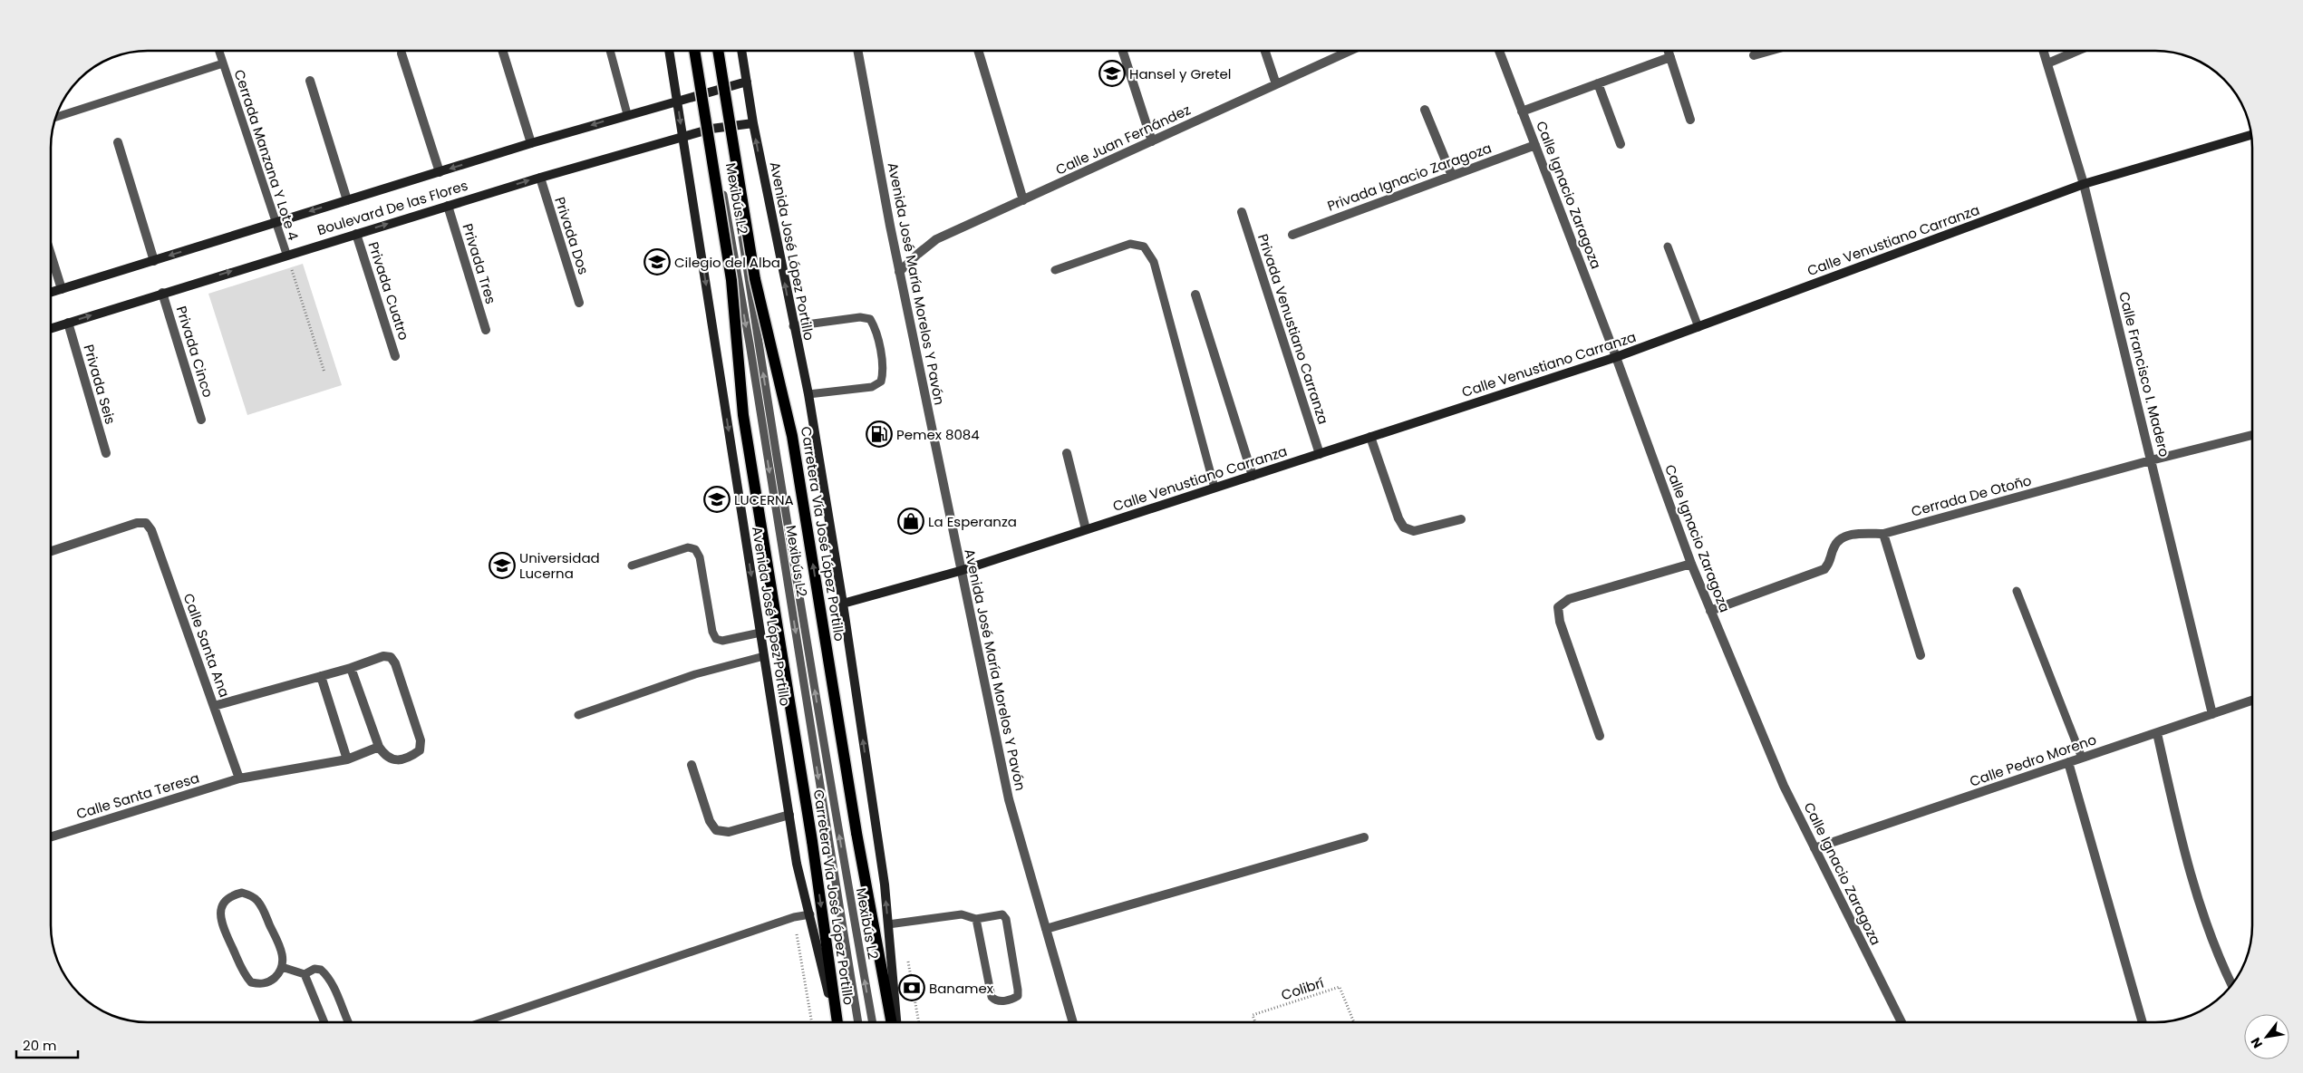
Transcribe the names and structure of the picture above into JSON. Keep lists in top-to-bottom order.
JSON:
{
  "streets": {
    "main road": ["Carretera Vía José López Portillo"],
    "street": [
      "Calle Juan Fernández",
      "Privada Ignacio Zaragoza",
      "Calle Ignacio Zaragoza",
      "Boulevard De las Flores",
      "Privada Dos",
      "Calle Venustiano Carranza",
      "Avenida José López Portillo",
      "Privada Tres",
      "Avenida José María Morelos Y Pavón",
      "Privada Cuatro",
      "Privada Venustiano Carranza",
      "Privada Cinco",
      "Calle Francisco I. Madero",
      "Privada Seis",
      "Cerrada De Otoño",
      "Calle Santa Ana",
      "Calle Pedro Moreno",
      "Calle Santa Teresa"
    ],
    "lane": ["Cerrada Manzana Y Lote 4", "Mexibús L2"],
    "path": ["Colibrí"]
  },
  "crossings": [
    ["Calle Juan Fernández", "Avenida José María Morelos Y Pavón"],
    ["Cerrada Manzana Y Lote 4", "Boulevard De las Flores"],
    ["Privada Ignacio Zaragoza", "Calle Ignacio Zaragoza"],
    ["Calle Ignacio Zaragoza", "Calle Venustiano Carranza"],
    ["Calle Ignacio Zaragoza", "Cerrada De Otoño"],
    ["Calle Ignacio Zaragoza", "Calle Pedro Moreno"],
    ["Mexibús L2", "Boulevard De las Flores"],
    ["Boulevard De las Flores", "Privada Dos"],
    ["Boulevard De las Flores", "Avenida José López Portillo"],
    ["Boulevard De las Flores", "Privada Tres"],
    ["Boulevard De las Flores", "Privada Cuatro"],
    ["Boulevard De las Flores", "Privada Cinco"],
    ["Boulevard De las Flores", "Privada Seis"],
    ["Calle Venustiano Carranza", "Avenida José López Portillo"],
    ["Calle Venustiano Carranza", "Avenida José María Morelos Y Pavón"],
    ["Calle Venustiano Carranza", "Privada Venustiano Carranza"],
    ["Calle Venustiano Carranza", "Calle Francisco I. Madero"],
    ["Calle Francisco I. Madero", "Cerrada De Otoño"],
    ["Calle Francisco I. Madero", "Calle Pedro Moreno"],
    ["Calle Santa Ana", "Calle Santa Teresa"]
  ],
  "places": {
    "school or university": [
      "Hansel y Gretel",
      "Cilegio del Alba",
      "LUCERNA",
      "Universidad Lucerna"
    ],
    "fuel station": ["Pemex 8084"],
    "shop": ["La Esperanza"],
    "bank": ["Banamex"]
  },
  "scale_bar": "20 m",
  "north": "bottom left"
}
